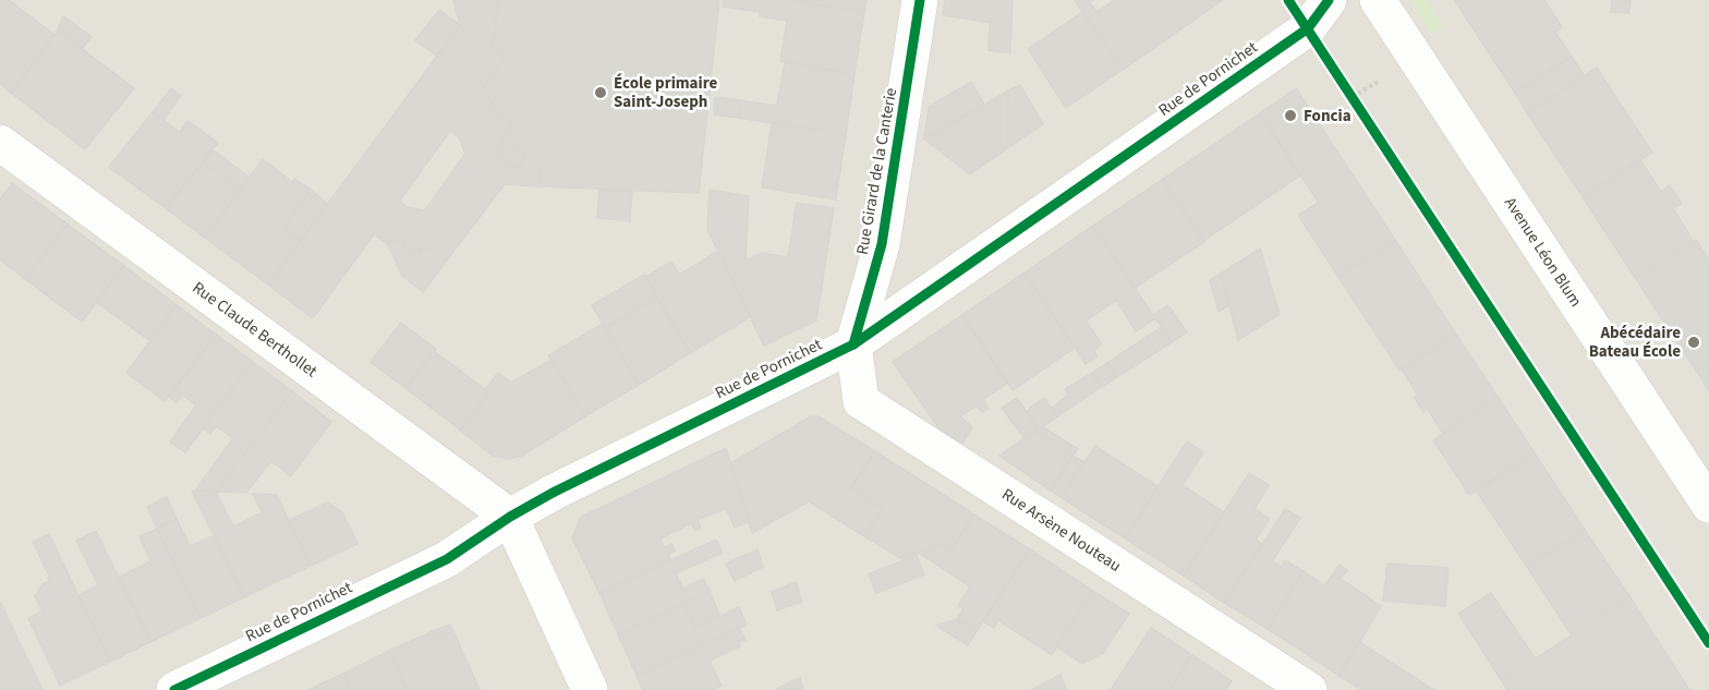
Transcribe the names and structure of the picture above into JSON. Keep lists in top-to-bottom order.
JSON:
{
  "streets": {
    "street": [
      "Rue de Pornichet",
      "Rue Girard de la Canterie",
      "Avenue Léon Blum",
      "Rue Claude Berthollet",
      "Rue Arsène Nouteau"
    ]
  },
  "crossings": [
    ["Rue de Pornichet", "Rue Girard de la Canterie"],
    ["Rue de Pornichet", "Rue Claude Berthollet"],
    ["Rue de Pornichet", "Rue Arsène Nouteau"],
    ["Rue Girard de la Canterie", "Rue Arsène Nouteau"]
  ],
  "places": ["École primaire Saint-Joseph", "Foncia", "Abécédaire Bateau École"]
}
